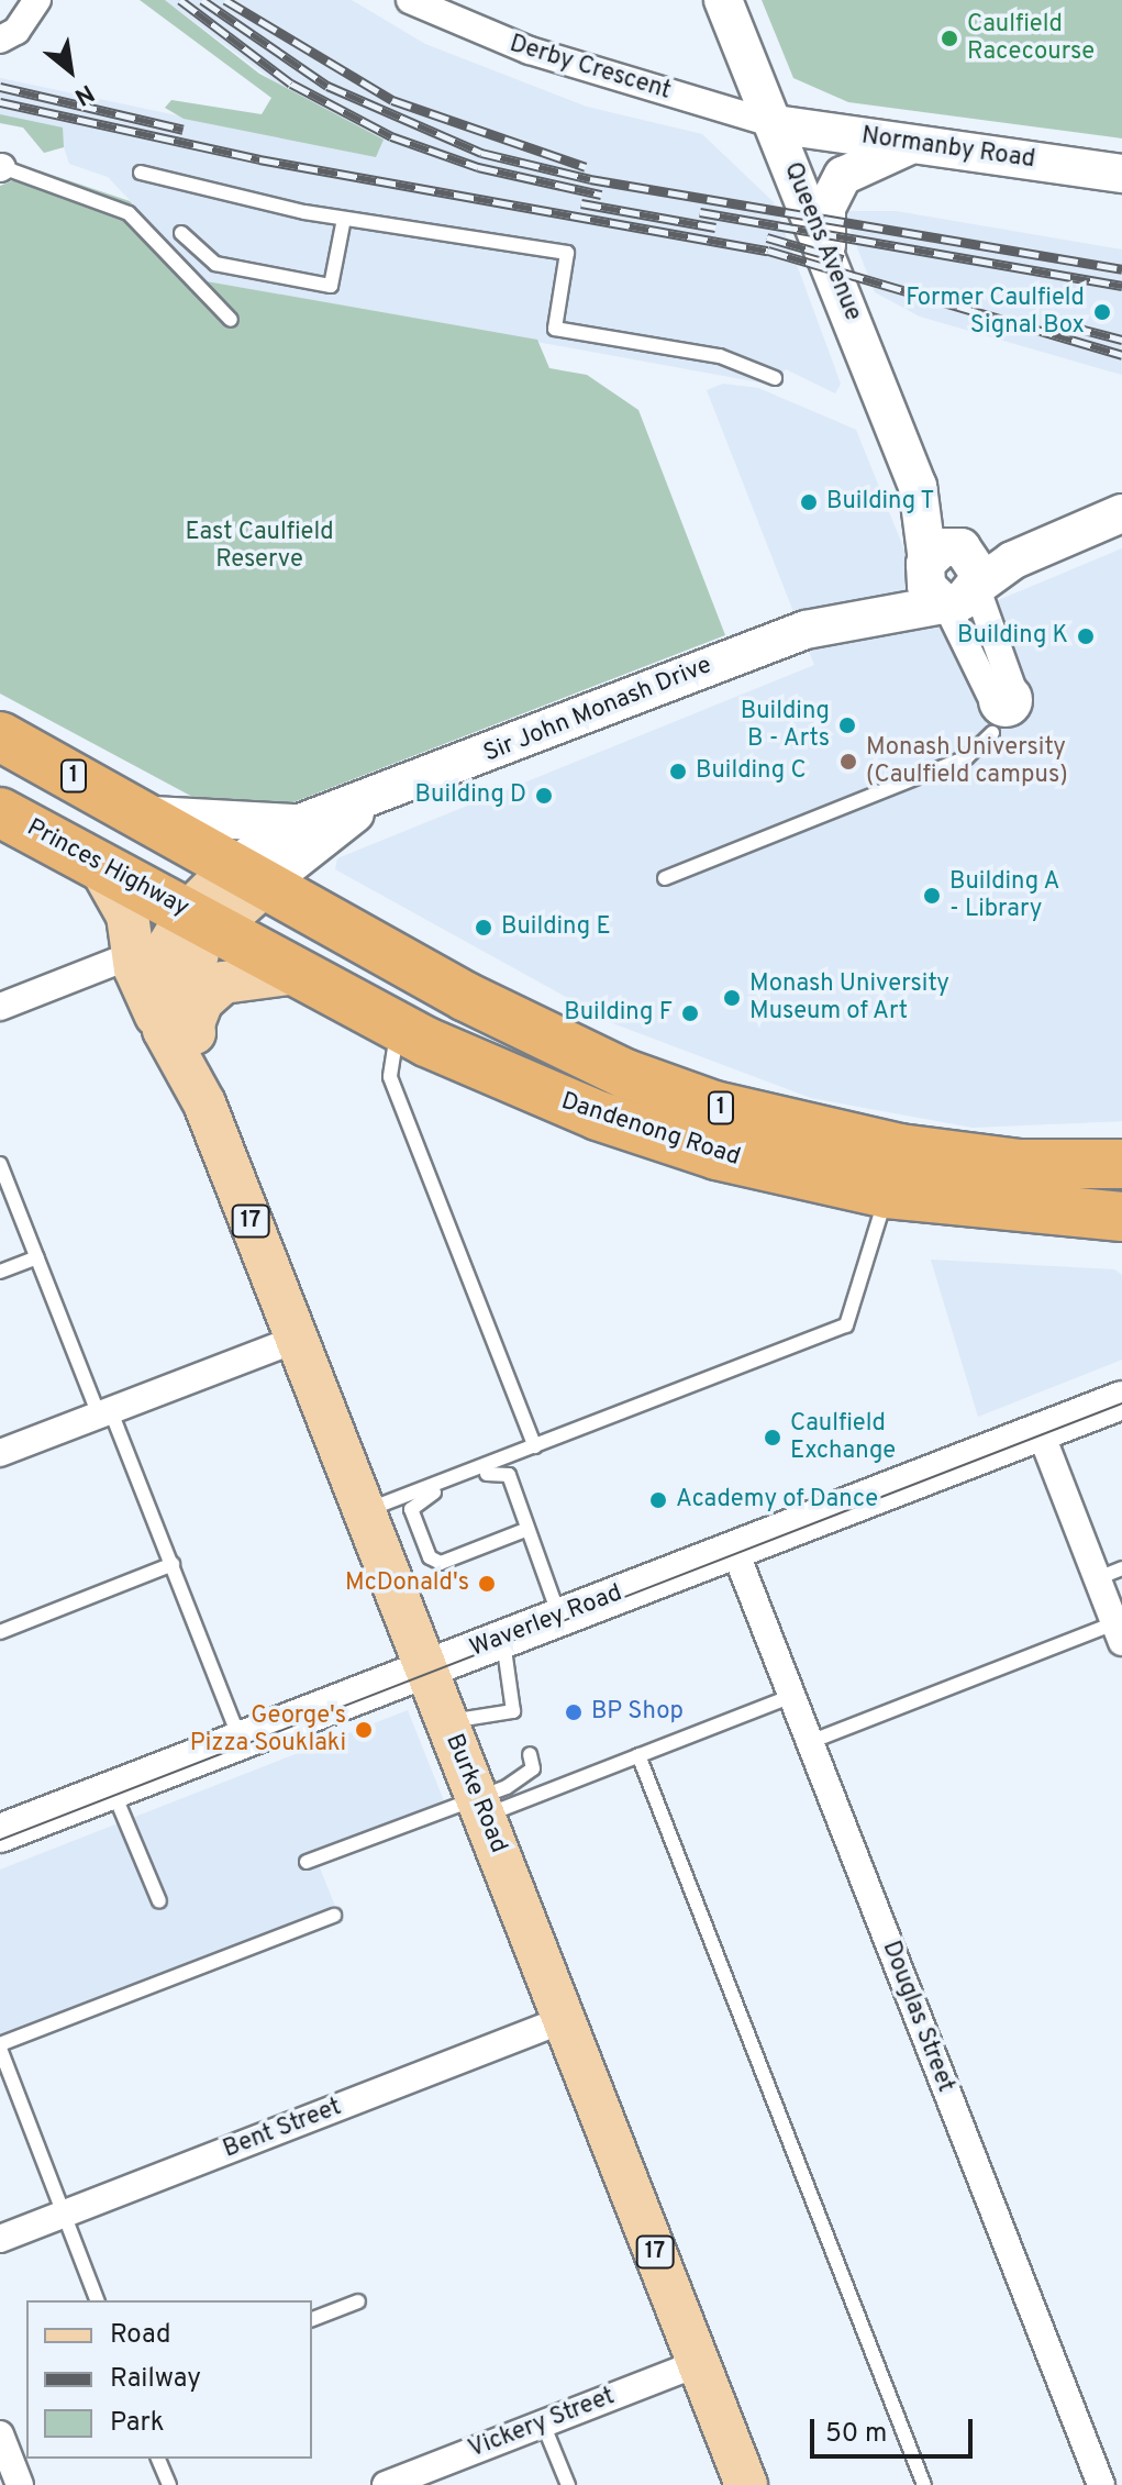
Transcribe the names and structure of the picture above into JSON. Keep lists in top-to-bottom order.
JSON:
{
  "streets": {
    "highway": ["1", "Princes Highway", "Dandenong Road"],
    "main road": ["17", "Burke Road"],
    "street": [
      "Derby Crescent",
      "Normanby Road",
      "Queens Avenue",
      "Sir John Monash Drive",
      "Waverley Road",
      "Douglas Street",
      "Bent Street",
      "Vickery Street"
    ]
  },
  "crossings": [
    ["Derby Crescent", "Normanby Road"],
    ["Derby Crescent", "Queens Avenue"],
    ["Normanby Road", "Queens Avenue"],
    ["Queens Avenue", "Sir John Monash Drive"],
    ["Sir John Monash Drive", "1"],
    ["Sir John Monash Drive", "Dandenong Road"],
    ["Sir John Monash Drive", "Burke Road"],
    ["1", "Dandenong Road"],
    ["1", "Burke Road"],
    ["Princes Highway", "Dandenong Road"],
    ["Princes Highway", "17"],
    ["Princes Highway", "Burke Road"],
    ["Dandenong Road", "Burke Road"],
    ["17", "Burke Road"],
    ["Waverley Road", "Burke Road"],
    ["Waverley Road", "Douglas Street"],
    ["Burke Road", "Bent Street"],
    ["Burke Road", "Vickery Street"]
  ],
  "parks": ["East Caulfield Reserve"],
  "places": [
    "Caulfield Racecourse",
    "Former Caulfield Signal Box",
    "Building T",
    "Building K",
    "Building B - Arts",
    "Monash University (Caulfield campus)",
    "Building C",
    "Building D",
    "Building A - Library",
    "Building E",
    "Monash University Museum of Art",
    "Building F",
    "Caulfield Exchange",
    "Academy of Dance",
    "McDonald's",
    "BP Shop",
    "George's Pizza Souklaki"
  ],
  "legend": ["Road", "Railway", "Park"],
  "scale_bar": "50 m",
  "north": "bottom right"
}
